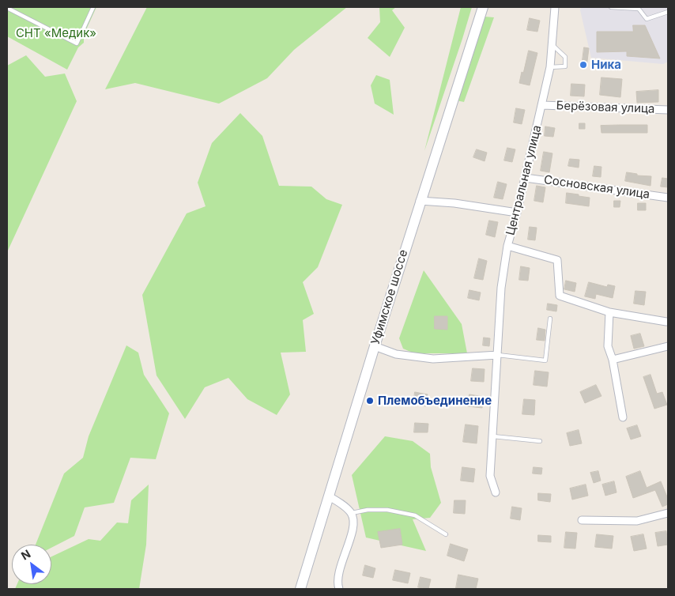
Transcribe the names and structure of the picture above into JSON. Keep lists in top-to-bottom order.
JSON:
{
  "streets": {
    "main road": ["Уфимское шоссе"],
    "street": ["Берёзовая улица", "Центральная улица", "Сосновская улица"]
  },
  "crossings": [
    ["Берёзовая улица", "Центральная улица"],
    ["Центральная улица", "Сосновская улица"]
  ],
  "parks": ["СНТ «Медик»"],
  "places": ["Ника", "Племобъединение"],
  "north": "top left"
}
